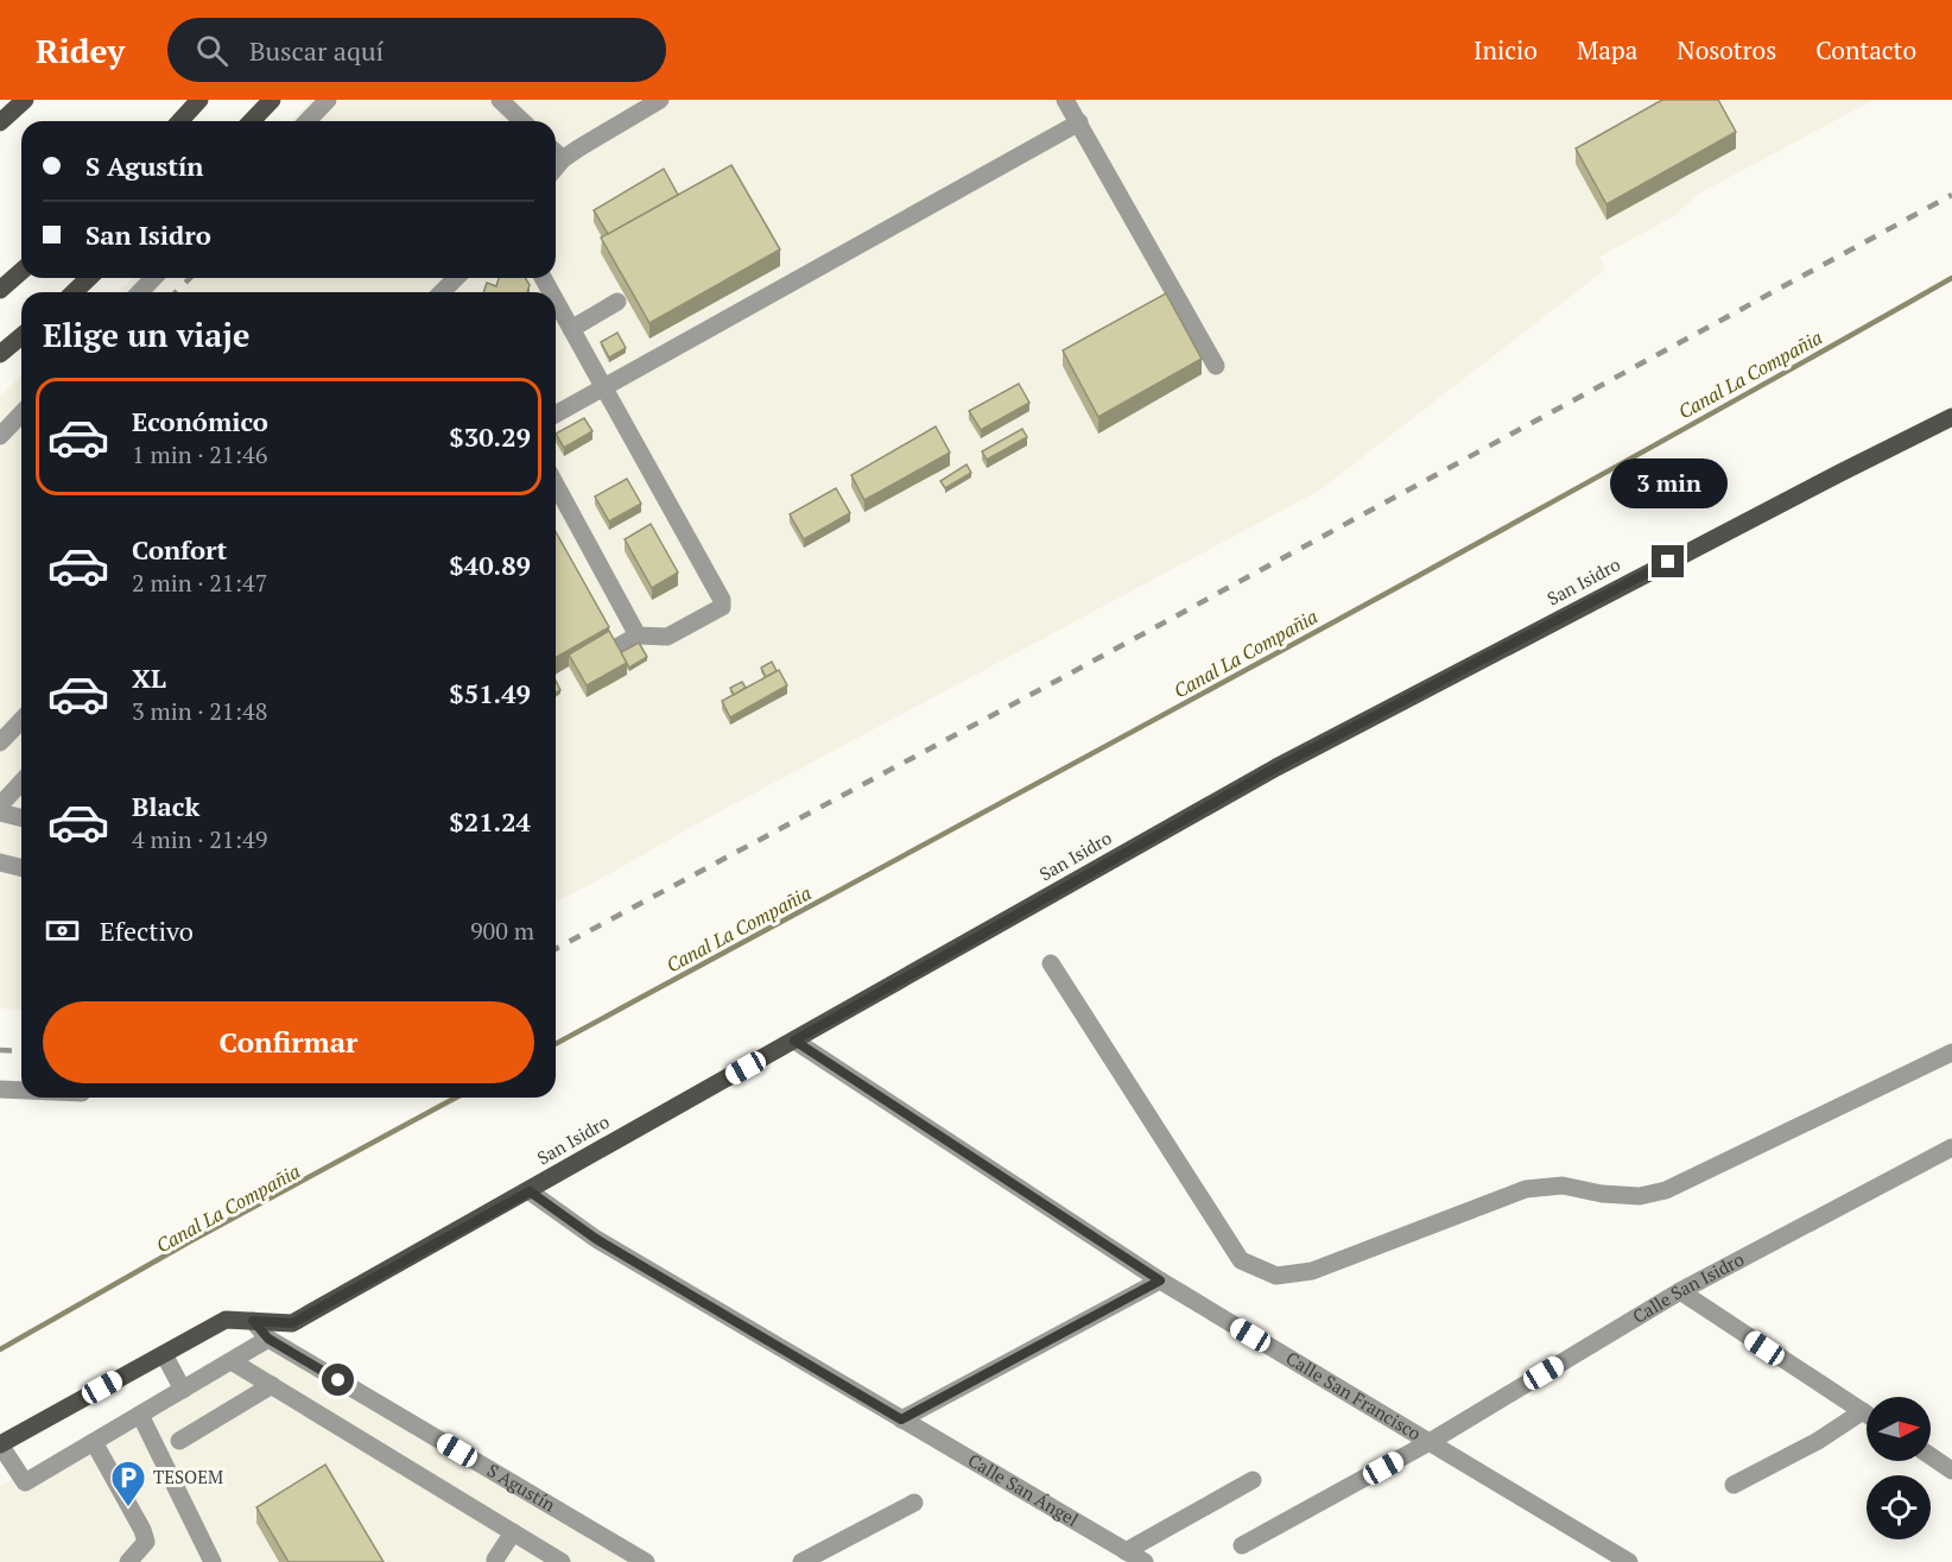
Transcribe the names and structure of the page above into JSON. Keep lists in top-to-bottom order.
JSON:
{
  "streets": {
    "main road": ["San Isidro"],
    "street": [
      "Calle San Isidro",
      "Calle San Francisco",
      "S Agustín",
      "Calle San Ángel"
    ]
  },
  "crossings": [
    ["San Isidro", "Calle San Francisco"],
    ["San Isidro", "S Agustín"],
    ["San Isidro", "Calle San Ángel"],
    ["Calle San Isidro", "Calle San Francisco"]
  ],
  "water": ["Canal La Compañia"],
  "places": {
    "parking": ["TESOEM"]
  },
  "north": "right",
  "page": {
    "header": "Ridey",
    "search": "Buscar aquí",
    "nav": [
      "Inicio",
      "Mapa",
      "Nosotros",
      "Contacto"
    ],
    "banner": ["S Agustín", "San Isidro"],
    "heading": "Elige un viaje",
    "list": [
      {
        "name": "Económico",
        "note": "1 min · 21:46",
        "value": "$30.29"
      },
      {
        "name": "Confort",
        "note": "2 min · 21:47",
        "value": "$40.89"
      },
      {
        "name": "XL",
        "note": "3 min · 21:48",
        "value": "$51.49"
      },
      {
        "name": "Black",
        "note": "4 min · 21:49",
        "value": "$21.24"
      }
    ],
    "bubble": "3 min",
    "pay": ["Efectivo", "900 m"],
    "buttons": "Confirmar"
  }
}
